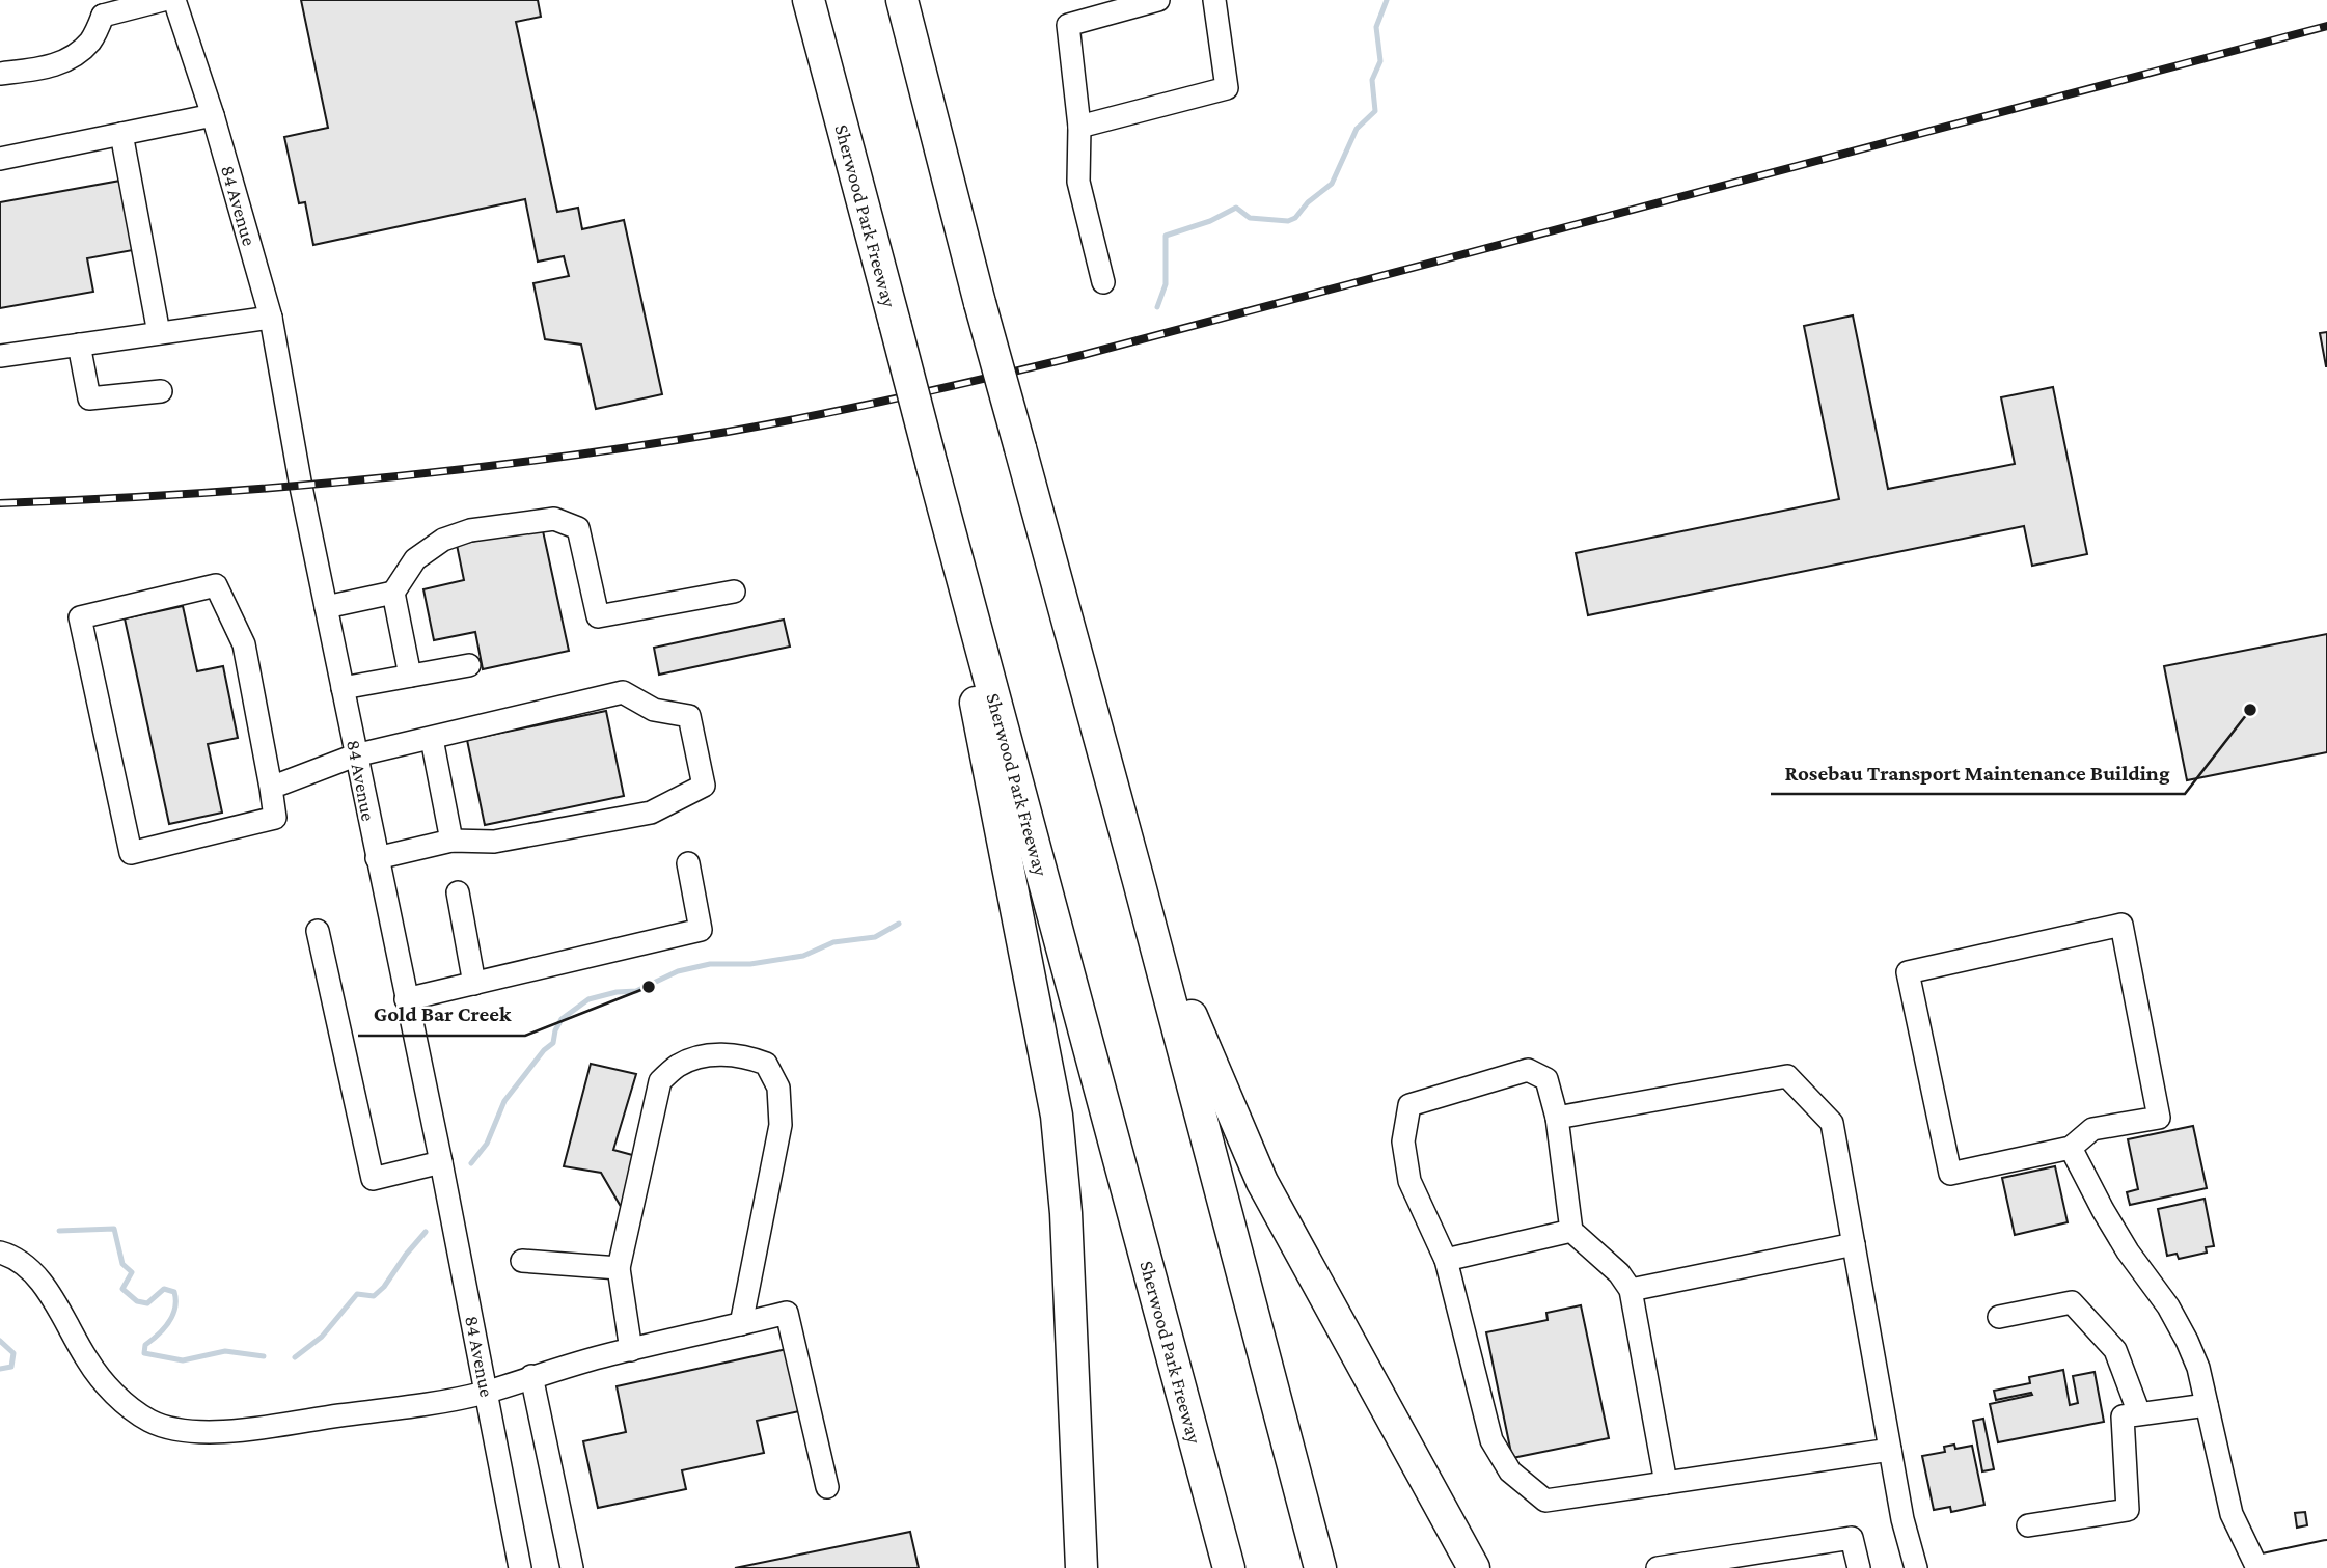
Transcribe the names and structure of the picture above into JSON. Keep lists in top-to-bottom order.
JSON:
{
  "streets": {
    "highway": ["Sherwood Park Freeway"],
    "street": ["84 Avenue"]
  },
  "places": ["Rosebau Transport Maintenance Building", "Gold Bar Creek"]
}
